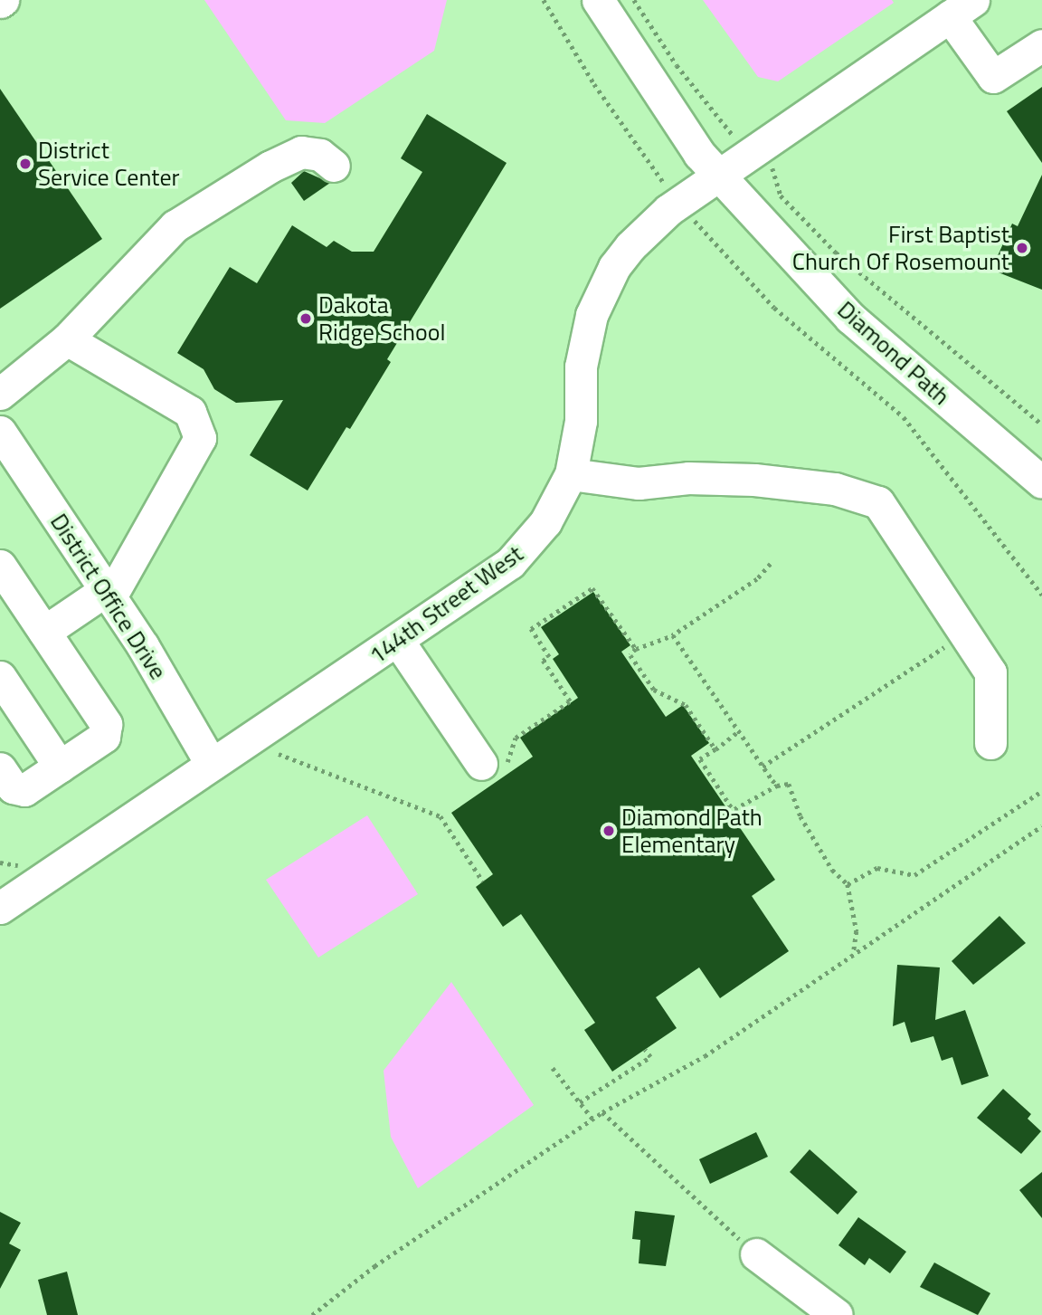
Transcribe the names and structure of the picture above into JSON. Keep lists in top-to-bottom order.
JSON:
{
  "streets": {
    "street": ["Diamond Path", "District Office Drive", "144th Street West"]
  },
  "crossings": [
    ["Diamond Path", "144th Street West"],
    ["District Office Drive", "144th Street West"]
  ],
  "places": [
    "District Service Center",
    "First Baptist Church Of Rosemount",
    "Dakota Ridge School",
    "Diamond Path Elementary"
  ]
}
